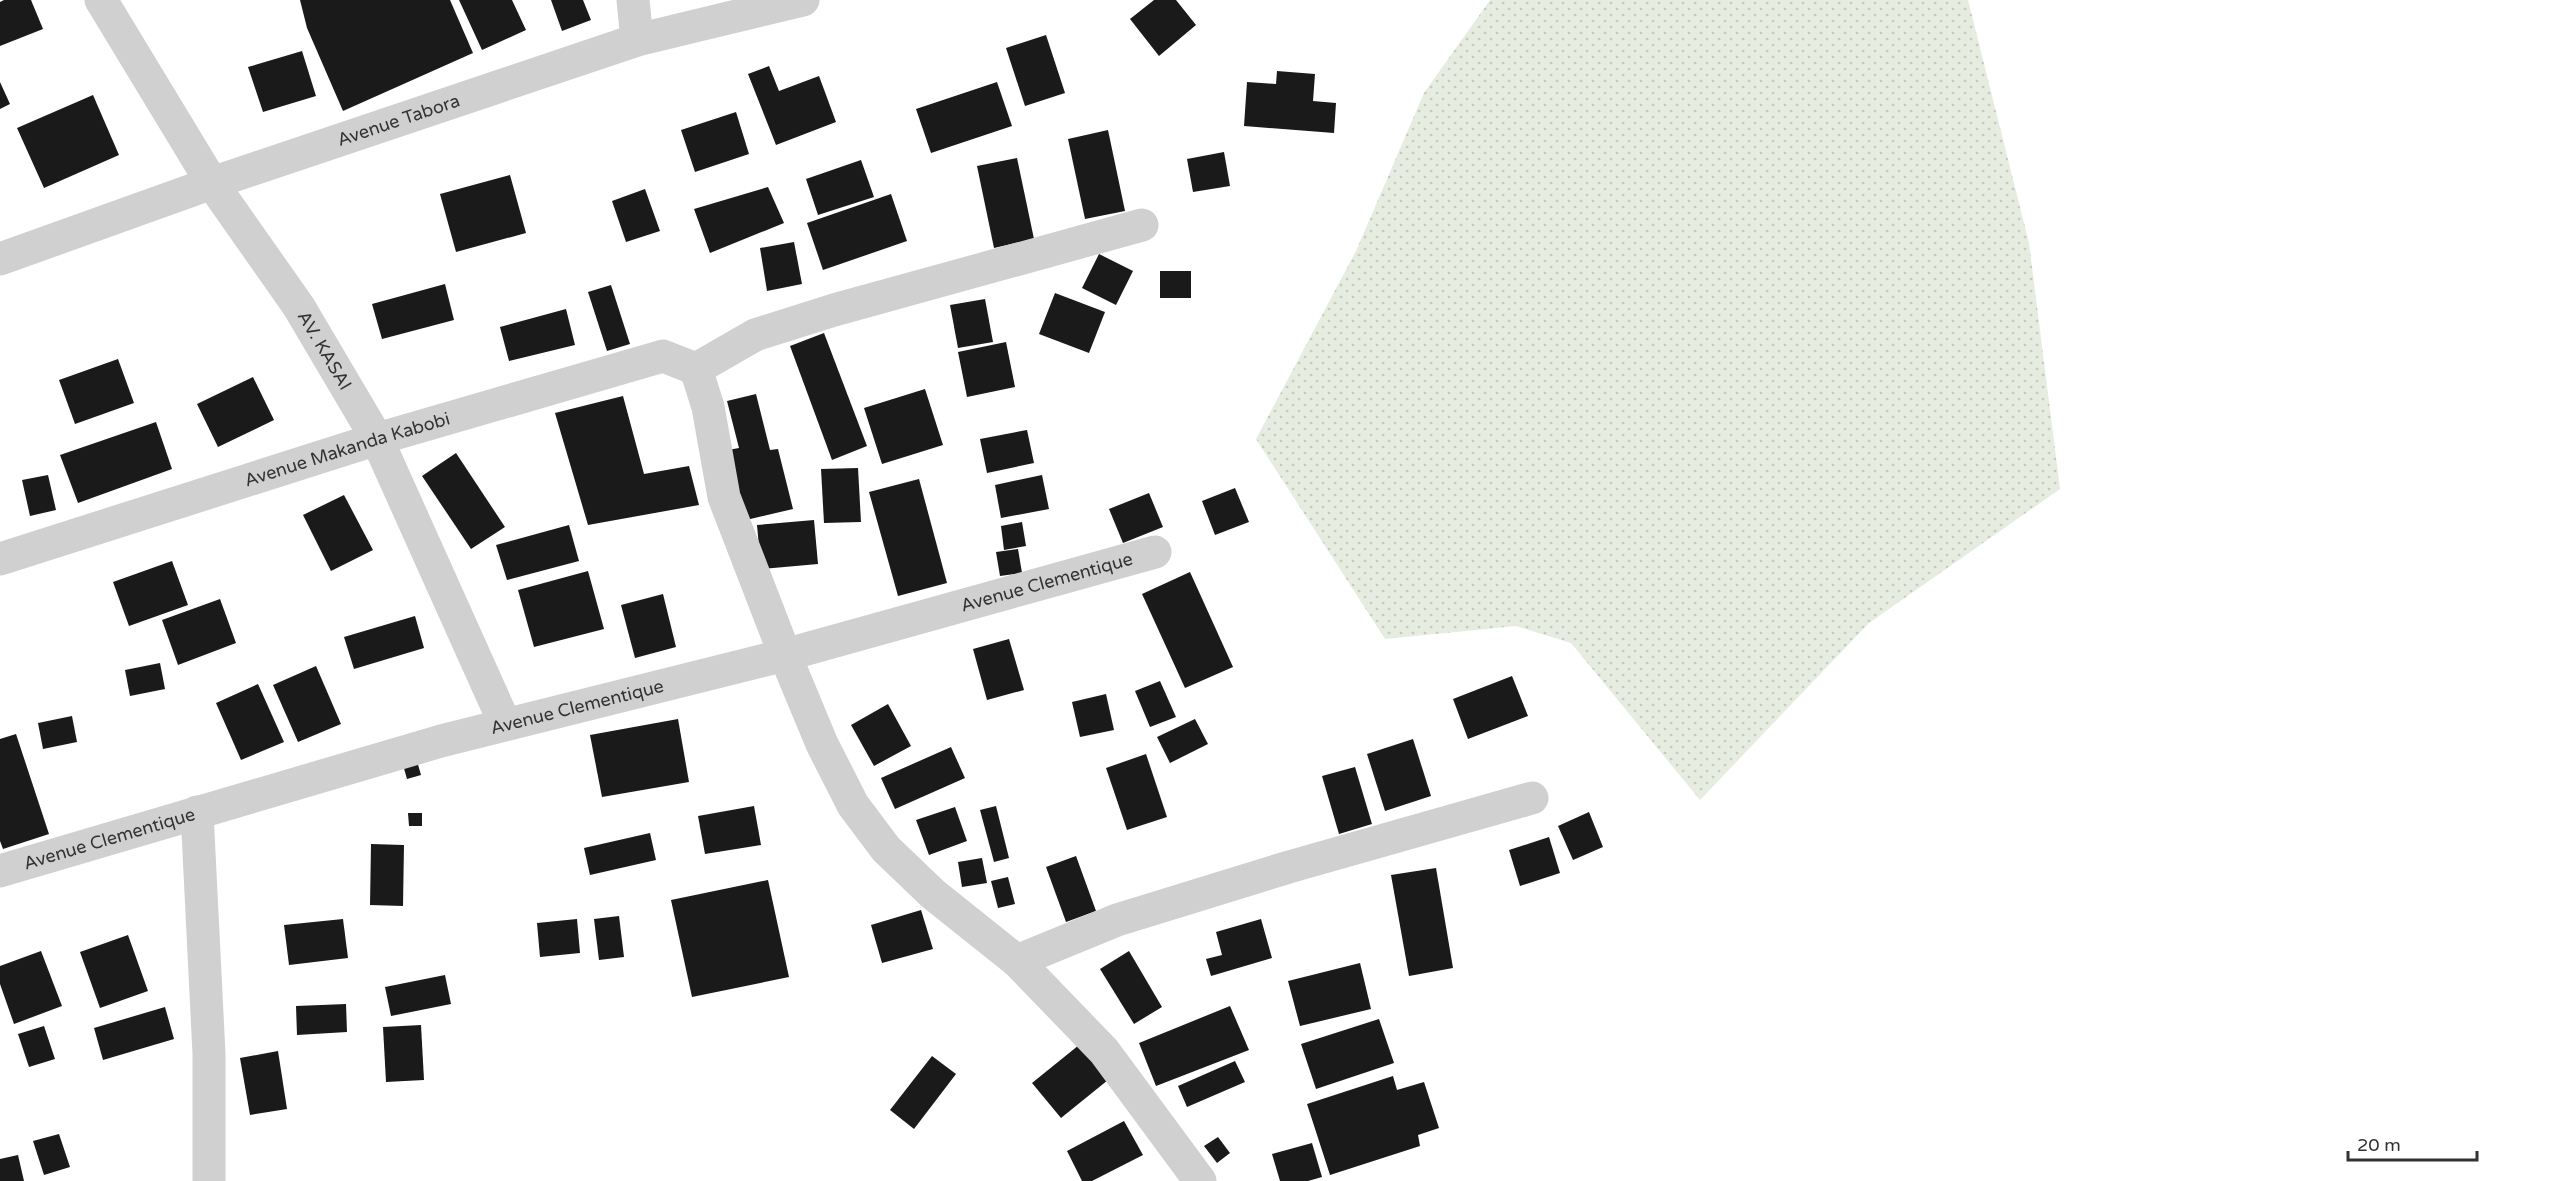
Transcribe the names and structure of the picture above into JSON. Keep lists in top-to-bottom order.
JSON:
{
  "streets": {
    "street": [
      "Avenue Tabora",
      "AV. KASAI",
      "Avenue Makanda Kabobi",
      "Avenue Clementique"
    ]
  },
  "crossings": [
    ["Avenue Tabora", "AV. KASAI"],
    ["AV. KASAI", "Avenue Makanda Kabobi"],
    ["AV. KASAI", "Avenue Clementique"]
  ],
  "scale_bar": "20 m"
}
